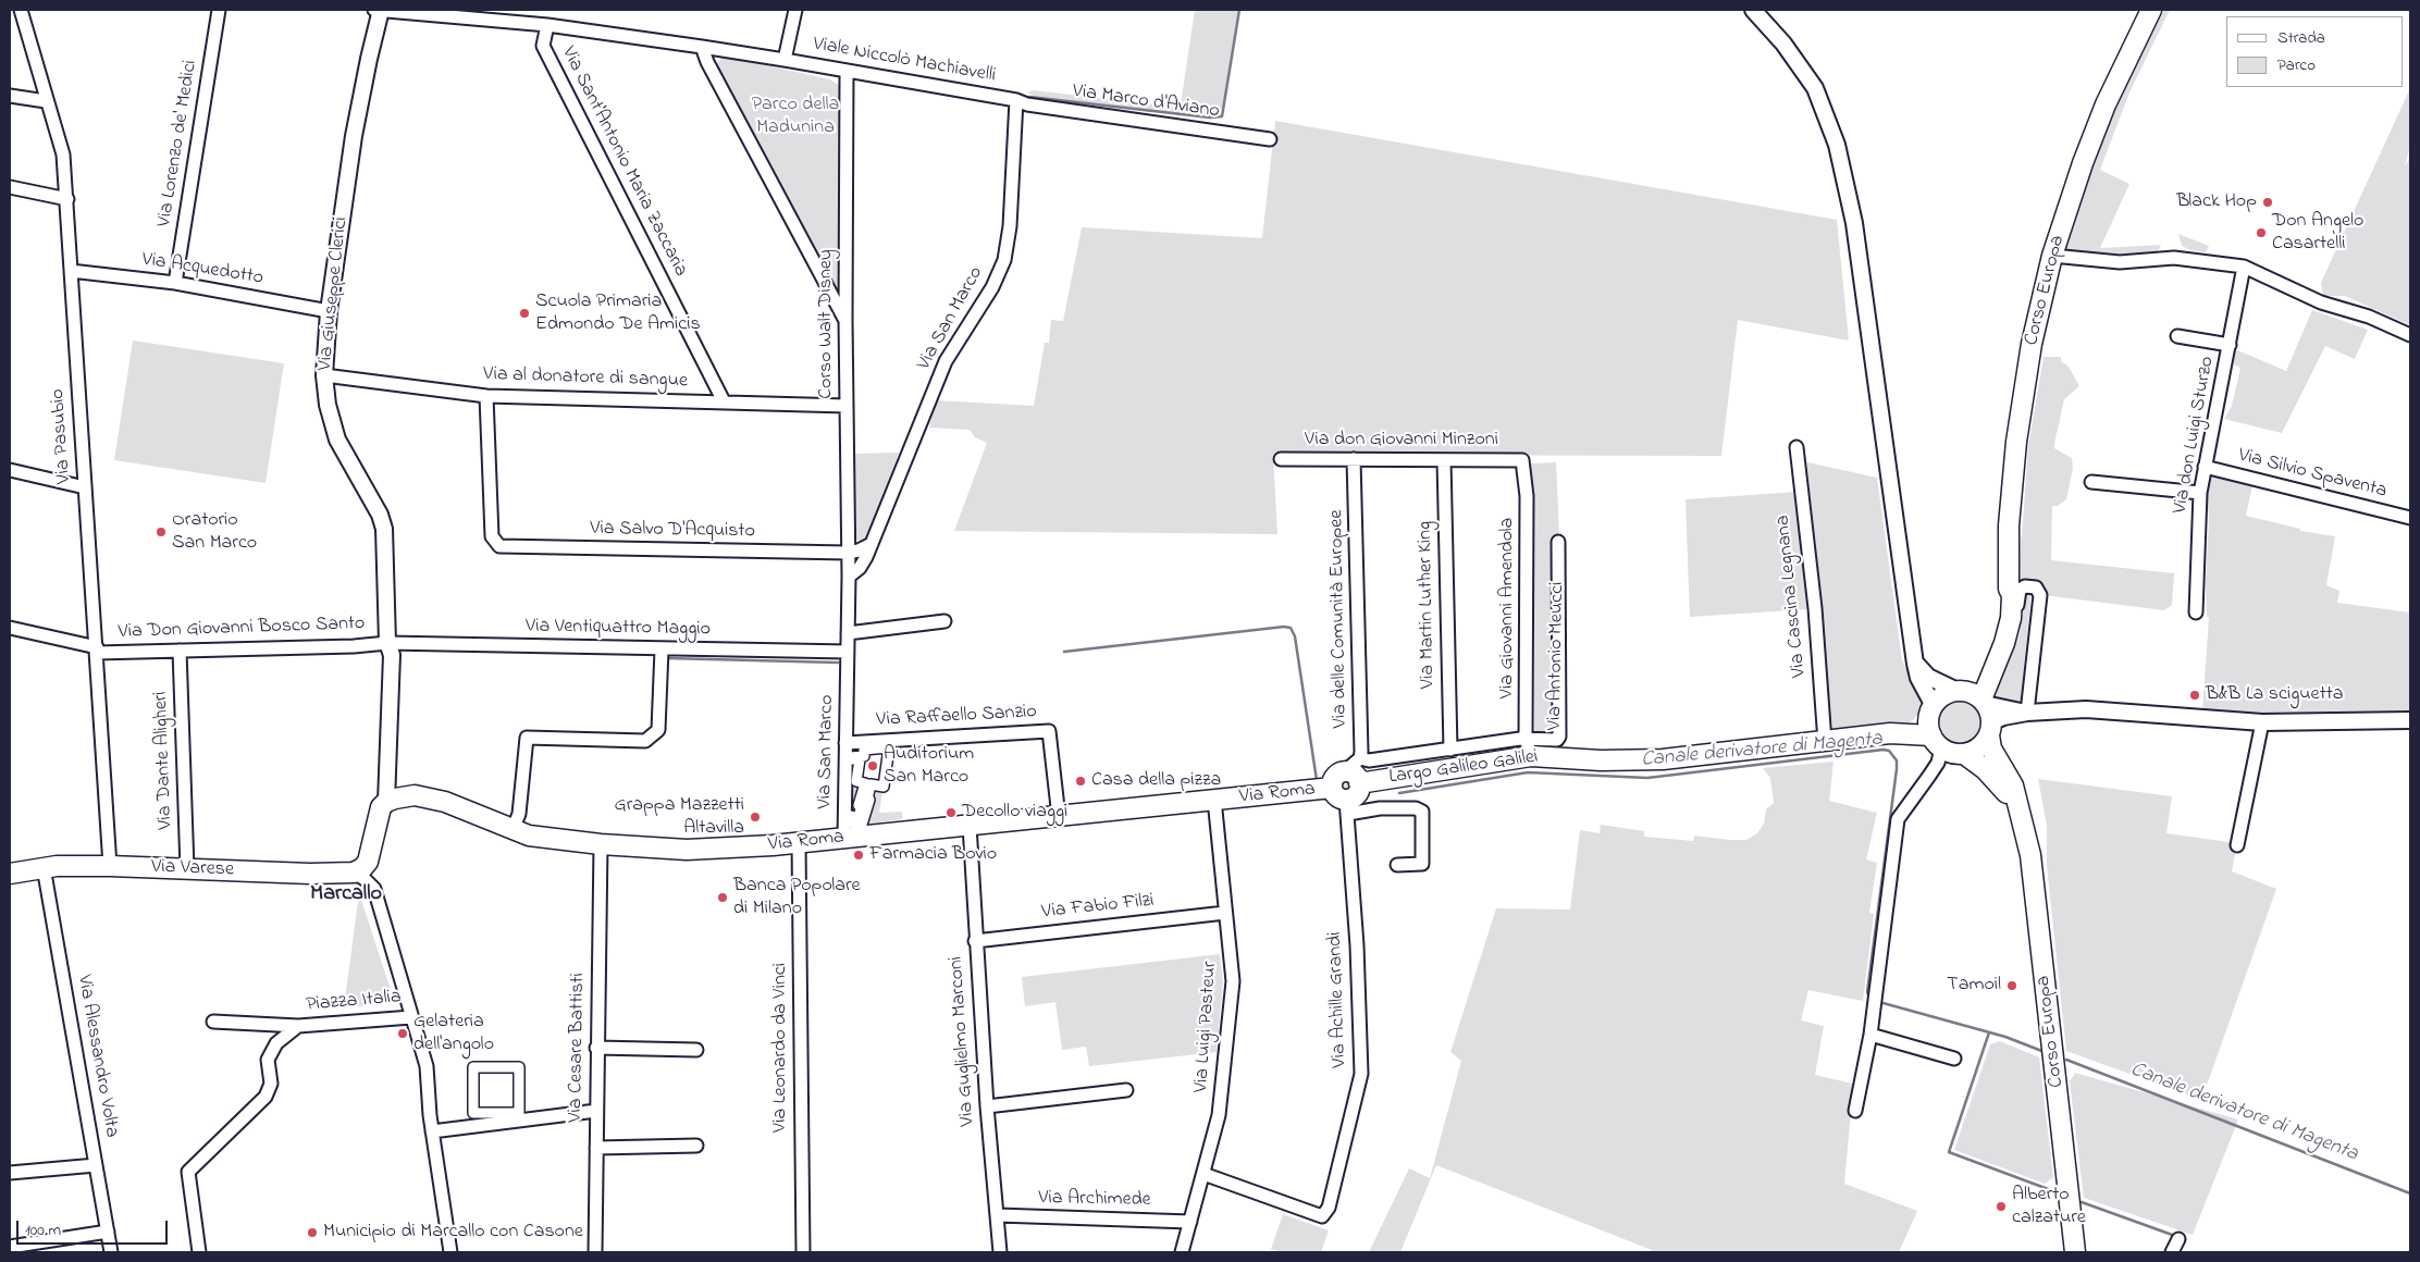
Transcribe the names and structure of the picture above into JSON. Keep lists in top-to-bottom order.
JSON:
{
  "streets": {
    "main road": [
      "Corso Europa",
      "Via Giuseppe Clerici",
      "Via Antonio Meucci",
      "Largo Galileo Galilei",
      "Via Roma",
      "Via Varese"
    ],
    "street": [
      "Viale Niccolò Machiavelli",
      "Via Marco d'Aviano",
      "Via Lorenzo de' Medici",
      "Via Sant'Antonio Maria Zaccaria",
      "Via Acquedotto",
      "Via San Marco",
      "Corso Walt Disney",
      "Via al donatore di sangue",
      "Via don Luigi Sturzo",
      "Via Pasubio",
      "Via don Giovanni Minzoni",
      "Via Silvio Spaventa",
      "Via Salvo D'Acquisto",
      "Via Cascina Legnana",
      "Via Martin Luther King",
      "Via Giovanni Amendola",
      "Via delle Comunità Europee",
      "Via Don Giovanni Bosco Santo",
      "Via Ventiquattro Maggio",
      "Via Raffaello Sanzio",
      "Via Dante Aligheri",
      "Via Fabio Filzi",
      "Via Achille Grandi",
      "Piazza Italia",
      "Via Luigi Pasteur",
      "Via Guglielmo Marconi",
      "Via Cesare Battisti",
      "Via Leonardo da Vinci",
      "Via Alessandro Volta",
      "Via Archimede"
    ]
  },
  "crossings": [
    ["Viale Niccolò Machiavelli", "Via Marco d'Aviano"],
    ["Viale Niccolò Machiavelli", "Via Sant'Antonio Maria Zaccaria"],
    ["Viale Niccolò Machiavelli", "Via Giuseppe Clerici"],
    ["Viale Niccolò Machiavelli", "Via San Marco"],
    ["Viale Niccolò Machiavelli", "Corso Walt Disney"],
    ["Via Marco d'Aviano", "Via San Marco"],
    ["Via Lorenzo de' Medici", "Via Acquedotto"],
    ["Via Sant'Antonio Maria Zaccaria", "Via al donatore di sangue"],
    ["Via Acquedotto", "Via Giuseppe Clerici"],
    ["Via Acquedotto", "Via Pasubio"],
    ["Corso Europa", "Via Antonio Meucci"],
    ["Via Giuseppe Clerici", "Via al donatore di sangue"],
    ["Via Giuseppe Clerici", "Via Don Giovanni Bosco Santo"],
    ["Via Giuseppe Clerici", "Via Ventiquattro Maggio"],
    ["Via Giuseppe Clerici", "Via Roma"],
    ["Via Giuseppe Clerici", "Via Varese"],
    ["Via Giuseppe Clerici", "Piazza Italia"],
    ["Via San Marco", "Corso Walt Disney"],
    ["Via San Marco", "Via Ventiquattro Maggio"],
    ["Via San Marco", "Via Raffaello Sanzio"],
    ["Via San Marco", "Via Roma"],
    ["Corso Walt Disney", "Via al donatore di sangue"],
    ["Corso Walt Disney", "Via Salvo D'Acquisto"],
    ["Via al donatore di sangue", "Via Salvo D'Acquisto"],
    ["Via don Luigi Sturzo", "Via Silvio Spaventa"],
    ["Via Pasubio", "Via Don Giovanni Bosco Santo"],
    ["Via Pasubio", "Via Varese"],
    ["Via don Giovanni Minzoni", "Via Martin Luther King"],
    ["Via don Giovanni Minzoni", "Via Giovanni Amendola"],
    ["Via don Giovanni Minzoni", "Via delle Comunità Europee"],
    ["Via Cascina Legnana", "Via Antonio Meucci"],
    ["Via Martin Luther King", "Largo Galileo Galilei"],
    ["Via Giovanni Amendola", "Via Antonio Meucci"],
    ["Via Giovanni Amendola", "Largo Galileo Galilei"],
    ["Via delle Comunità Europee", "Largo Galileo Galilei"],
    ["Via Don Giovanni Bosco Santo", "Via Ventiquattro Maggio"],
    ["Via Don Giovanni Bosco Santo", "Via Dante Aligheri"],
    ["Via Antonio Meucci", "Largo Galileo Galilei"],
    ["Via Raffaello Sanzio", "Via Roma"],
    ["Via Dante Aligheri", "Via Varese"],
    ["Via Roma", "Via Luigi Pasteur"],
    ["Via Roma", "Via Guglielmo Marconi"],
    ["Via Roma", "Via Cesare Battisti"],
    ["Via Roma", "Via Leonardo da Vinci"],
    ["Via Varese", "Piazza Italia"],
    ["Via Varese", "Via Alessandro Volta"],
    ["Via Fabio Filzi", "Via Luigi Pasteur"],
    ["Via Fabio Filzi", "Via Guglielmo Marconi"],
    ["Via Achille Grandi", "Via Luigi Pasteur"],
    ["Via Luigi Pasteur", "Via Archimede"],
    ["Via Guglielmo Marconi", "Via Archimede"]
  ],
  "districts": ["Marcallo"],
  "water": ["Canale derivatore di Magenta"],
  "parks": ["Parco della Madunina"],
  "places": [
    "Black Hop",
    "Don Angelo Casartelli",
    "Scuola Primaria Edmondo De Amicis",
    "Oratorio San Marco",
    "B&B La sciguetta",
    "Auditorium San Marco",
    "Casa della pizza",
    "Decollo viaggi",
    "Grappa Mazzetti Altavilla",
    "Farmacia Bovio",
    "Banca Popolare di Milano",
    "Tamoil",
    "Gelateria dell'angolo",
    "Alberto calzature",
    "Municipio di Marcallo con Casone"
  ],
  "legend": ["Strada", "Parco"],
  "scale_bar": "100 m"
}
